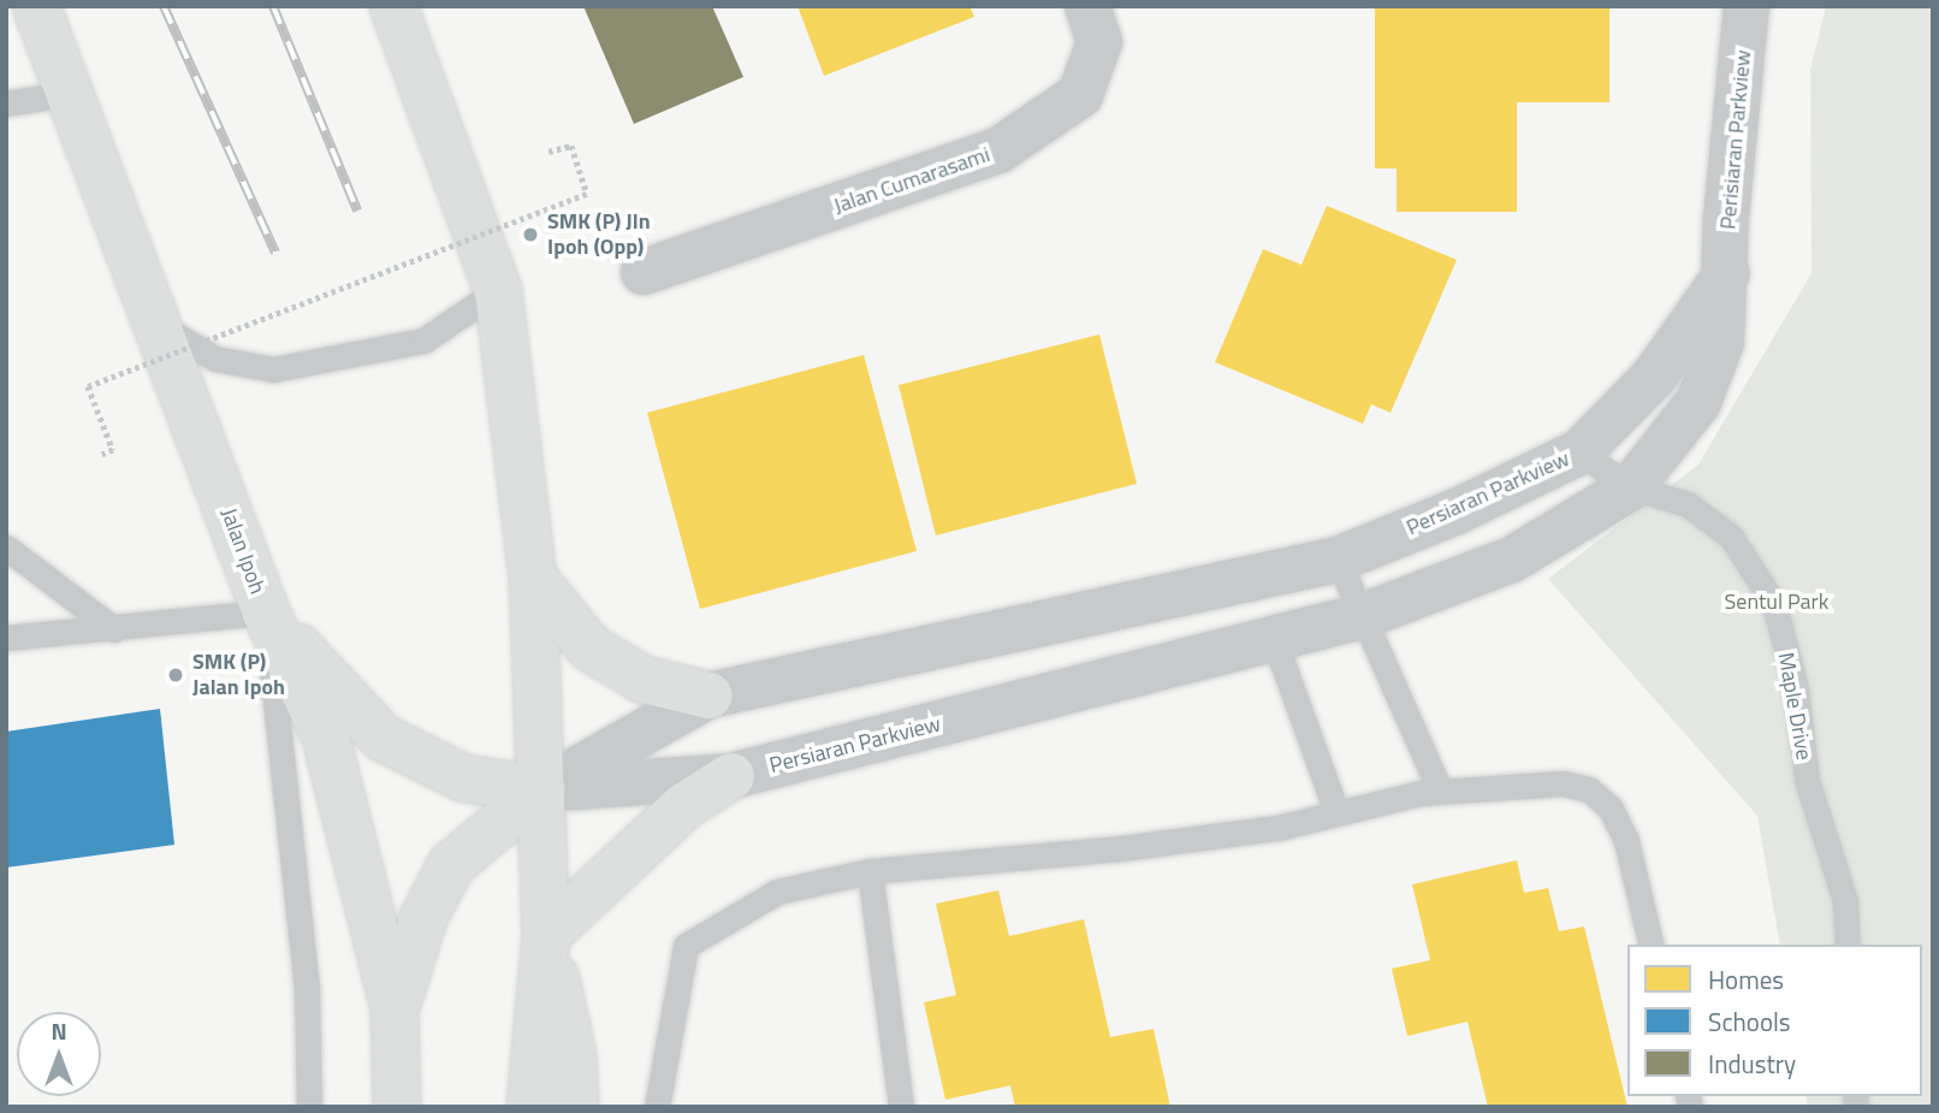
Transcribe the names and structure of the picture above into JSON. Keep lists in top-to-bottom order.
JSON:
{
  "streets": {
    "main road": ["Jalan Ipoh"],
    "street": ["Perisiaran Parkview", "Jalan Cumarasami", "Persiaran Parkview"],
    "lane": ["Maple Drive"]
  },
  "crossings": [
    ["Perisiaran Parkview", "Persiaran Parkview"],
    ["Perisiaran Parkview", "Maple Drive"],
    ["Persiaran Parkview", "Maple Drive"]
  ],
  "parks": ["Sentul Park"],
  "places": ["SMK (P) Jln Ipoh (Opp)", "SMK (P) Jalan Ipoh"],
  "legend": ["Homes", "Schools", "Industry"],
  "north": "top"
}
